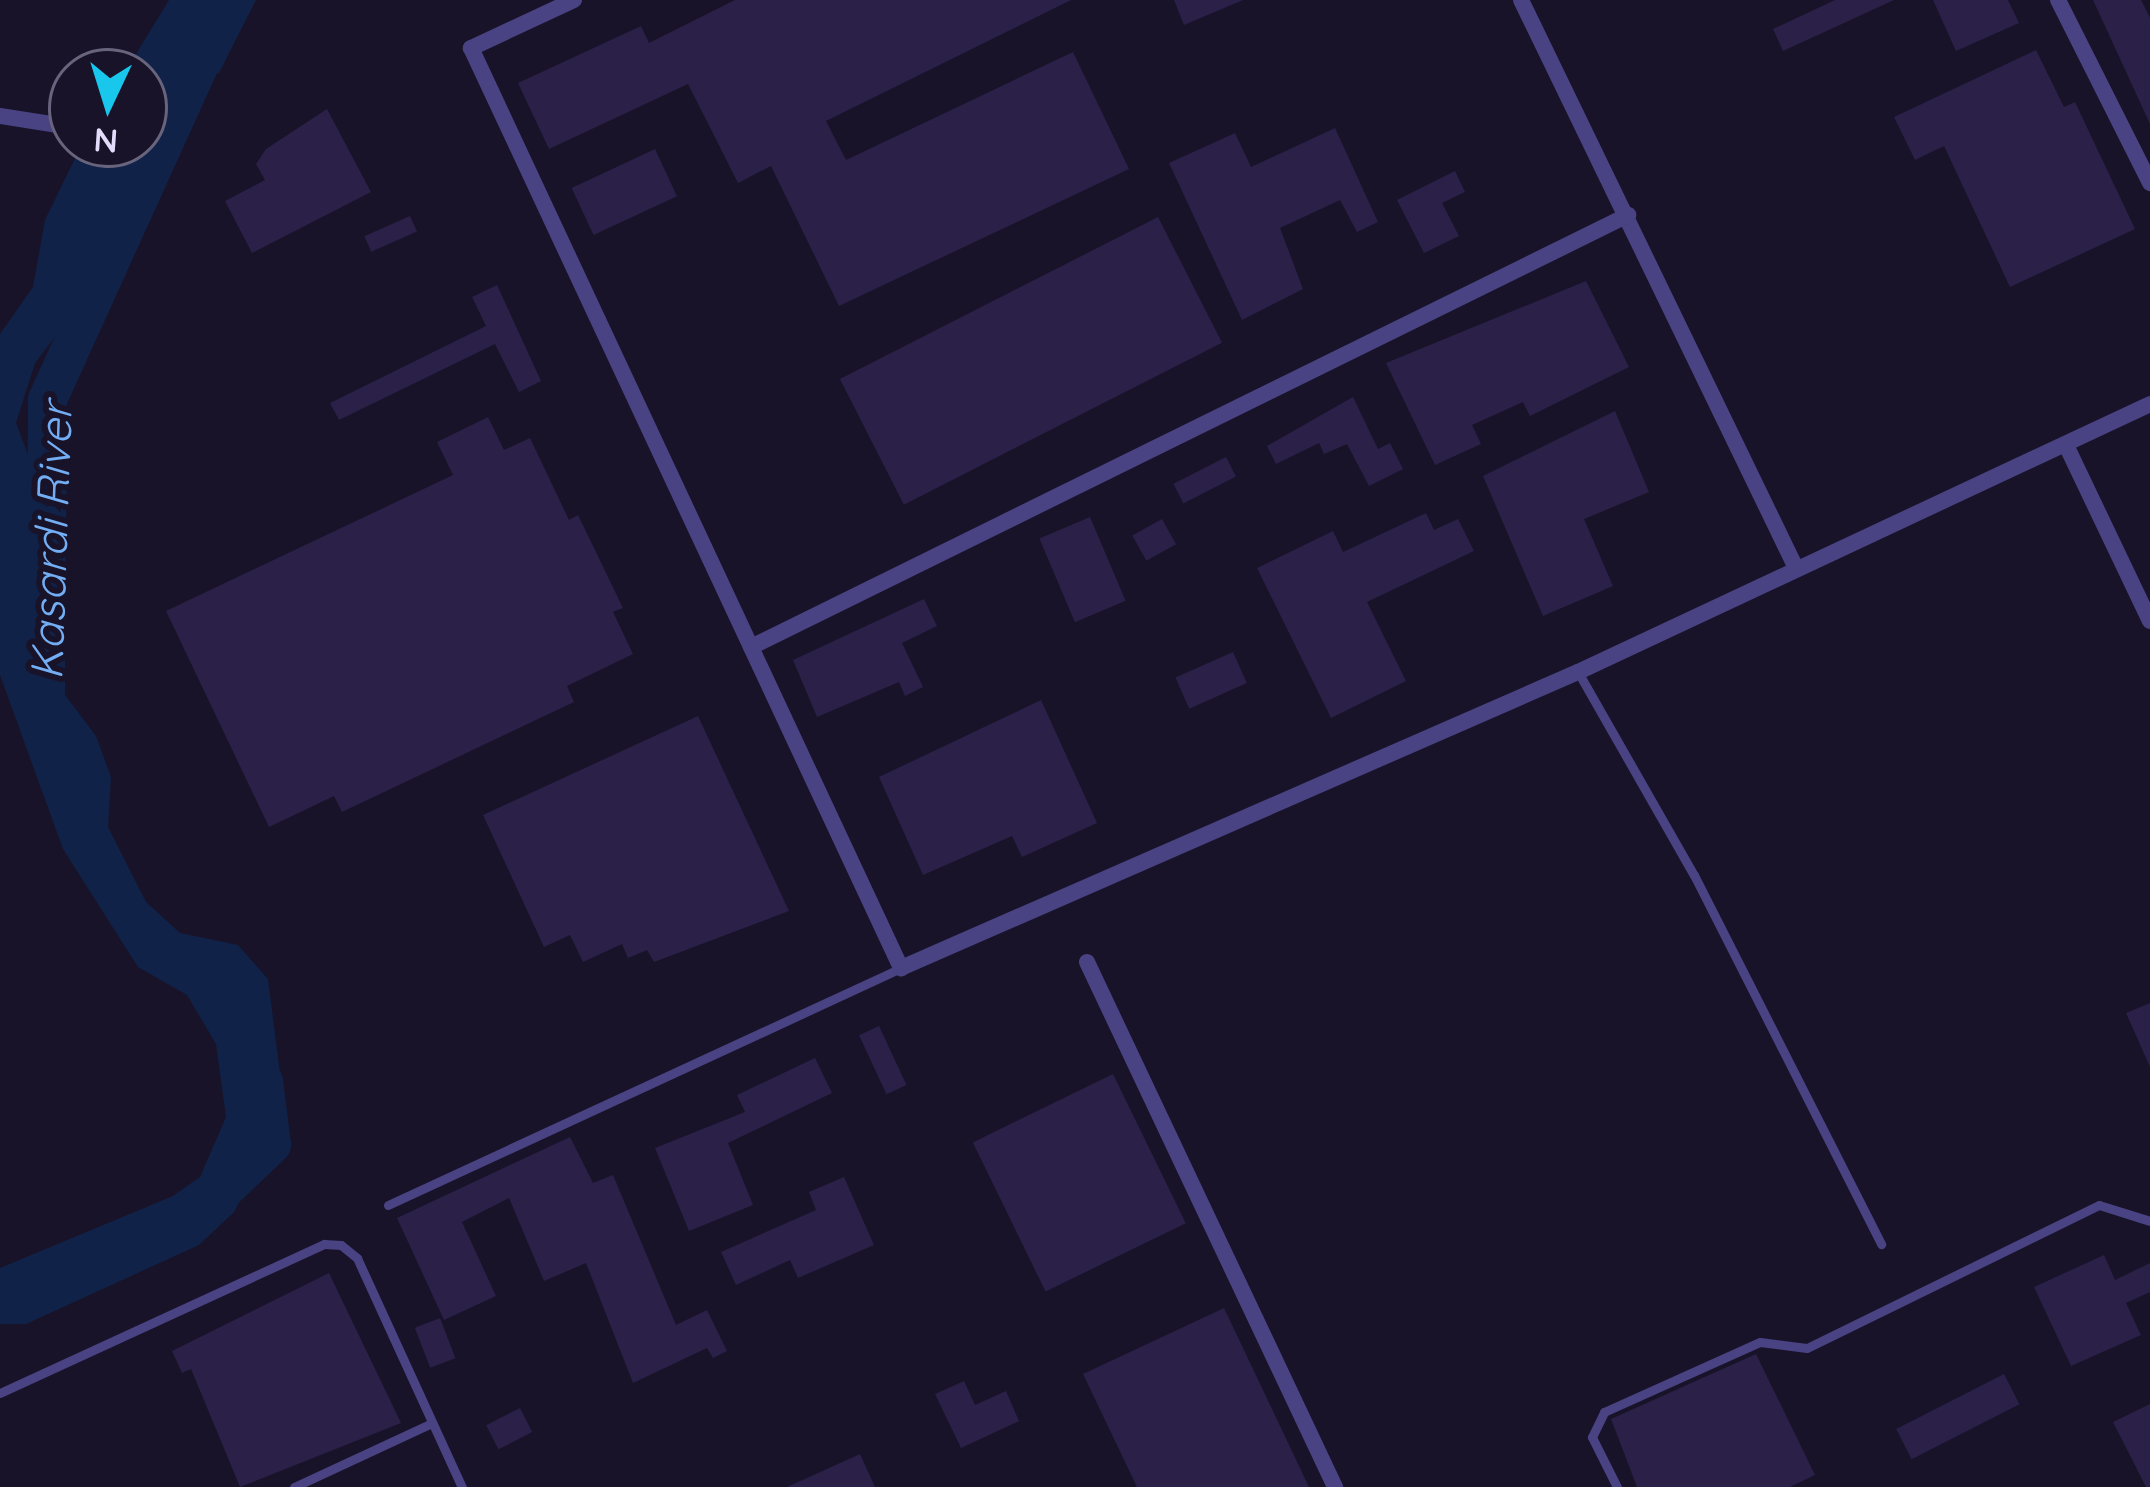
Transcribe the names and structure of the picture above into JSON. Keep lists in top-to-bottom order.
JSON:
{
  "water": ["Kasardi River"],
  "north": "bottom"
}
